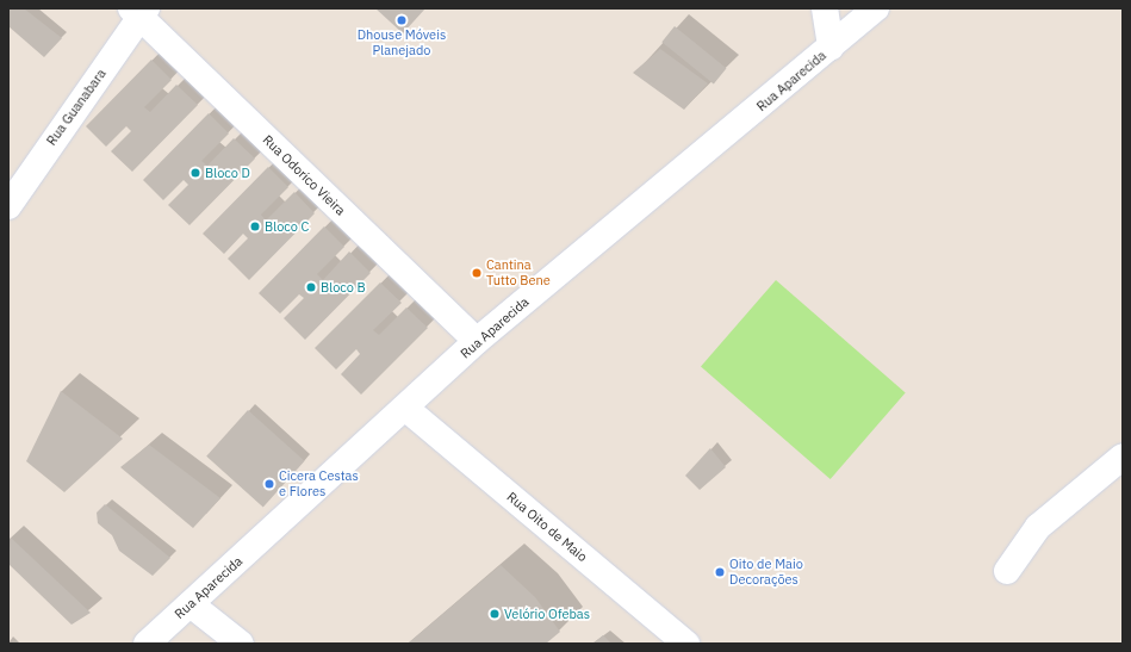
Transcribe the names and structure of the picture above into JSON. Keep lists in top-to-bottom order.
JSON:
{
  "streets": {
    "street": [
      "Rua Aparecida",
      "Rua Guanabara",
      "Rua Odorico Vieira",
      "Rua Oito de Maio"
    ]
  },
  "crossings": [
    ["Rua Aparecida", "Rua Odorico Vieira"],
    ["Rua Aparecida", "Rua Oito de Maio"],
    ["Rua Guanabara", "Rua Odorico Vieira"]
  ],
  "places": [
    "Dhouse Móveis Planejado",
    "Bloco D",
    "Bloco C",
    "Cantina Tutto Bene",
    "Bloco B",
    "Cicera Cestas e Flores",
    "Oito de Maio Decorações",
    "Velório Ofebas"
  ]
}
